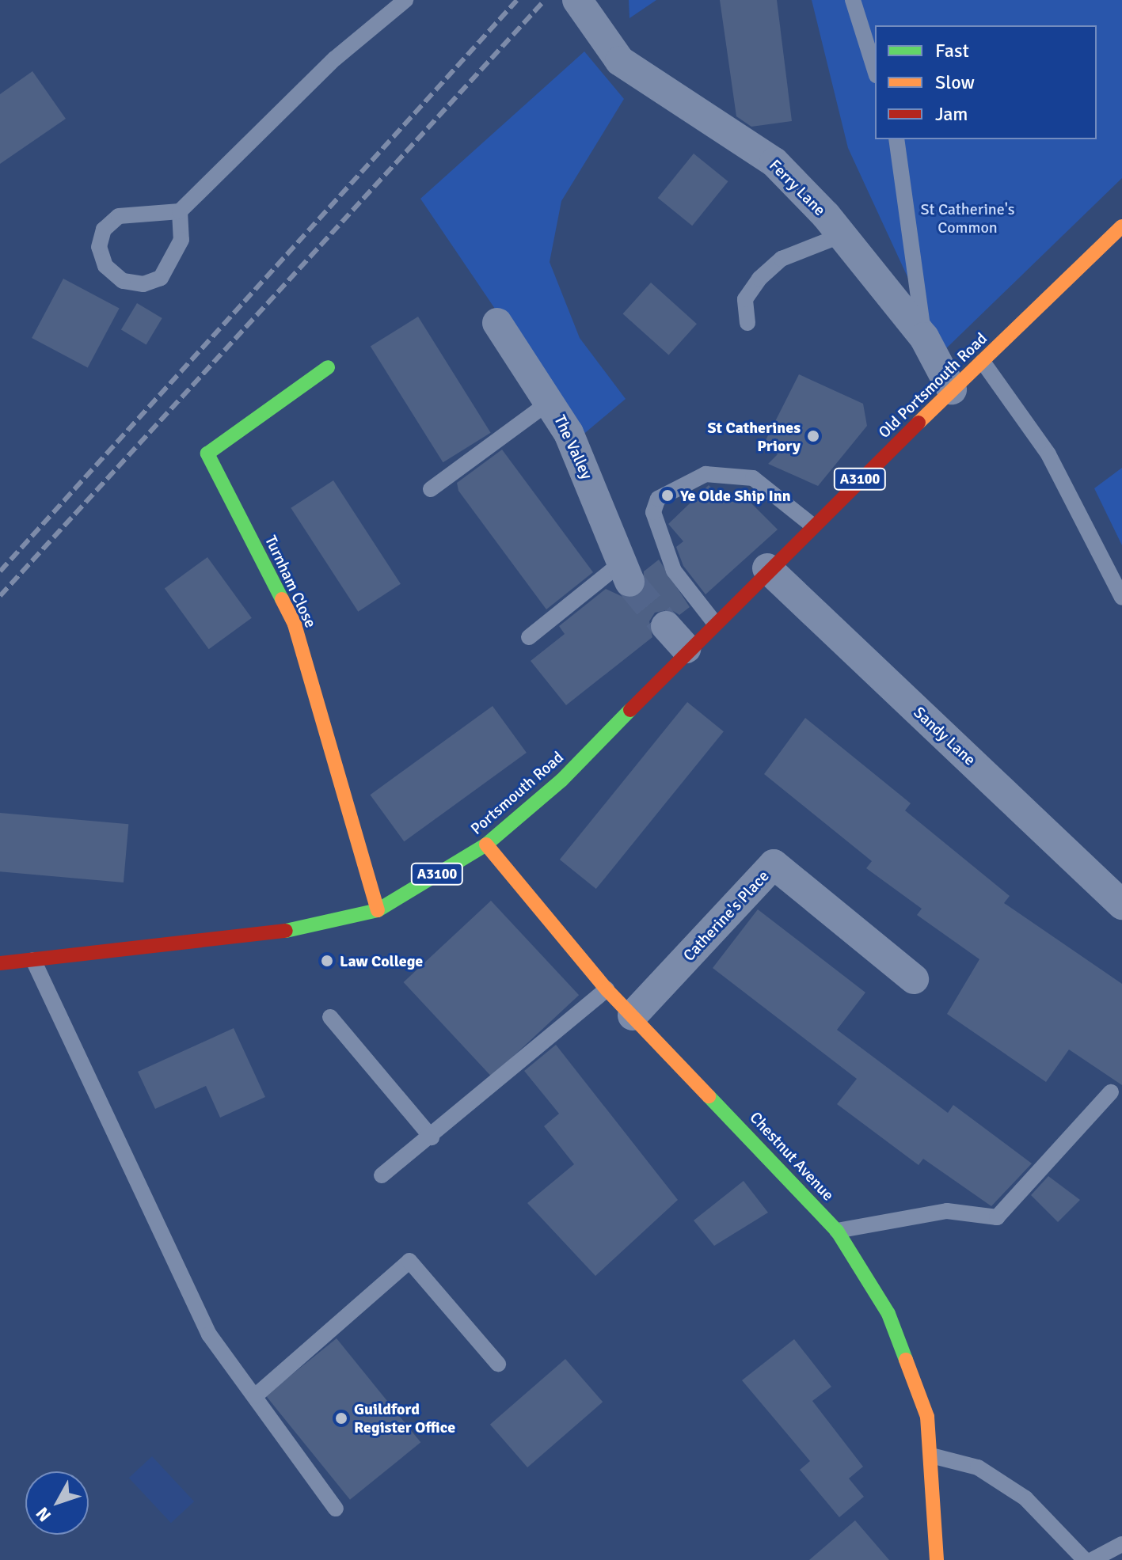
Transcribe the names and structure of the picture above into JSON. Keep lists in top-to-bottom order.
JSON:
{
  "streets": {
    "street": [
      "Ferry Lane",
      "Old Portsmouth Road",
      "The Valley",
      "A3100",
      "Turnham Close",
      "Sandy Lane",
      "Portsmouth Road",
      "Catherine's Place",
      "Chestnut Avenue"
    ]
  },
  "crossings": [
    ["Ferry Lane", "Old Portsmouth Road"],
    ["Old Portsmouth Road", "Sandy Lane"],
    ["Old Portsmouth Road", "Portsmouth Road"],
    ["Turnham Close", "Portsmouth Road"],
    ["Sandy Lane", "Portsmouth Road"],
    ["Portsmouth Road", "Chestnut Avenue"],
    ["Catherine's Place", "Chestnut Avenue"]
  ],
  "parks": ["St Catherine's Common"],
  "places": [
    "St Catherines Priory",
    "Ye Olde Ship Inn",
    "Law College",
    "Guildford Register Office"
  ],
  "legend": ["Fast", "Slow", "Jam"],
  "north": "bottom left"
}
